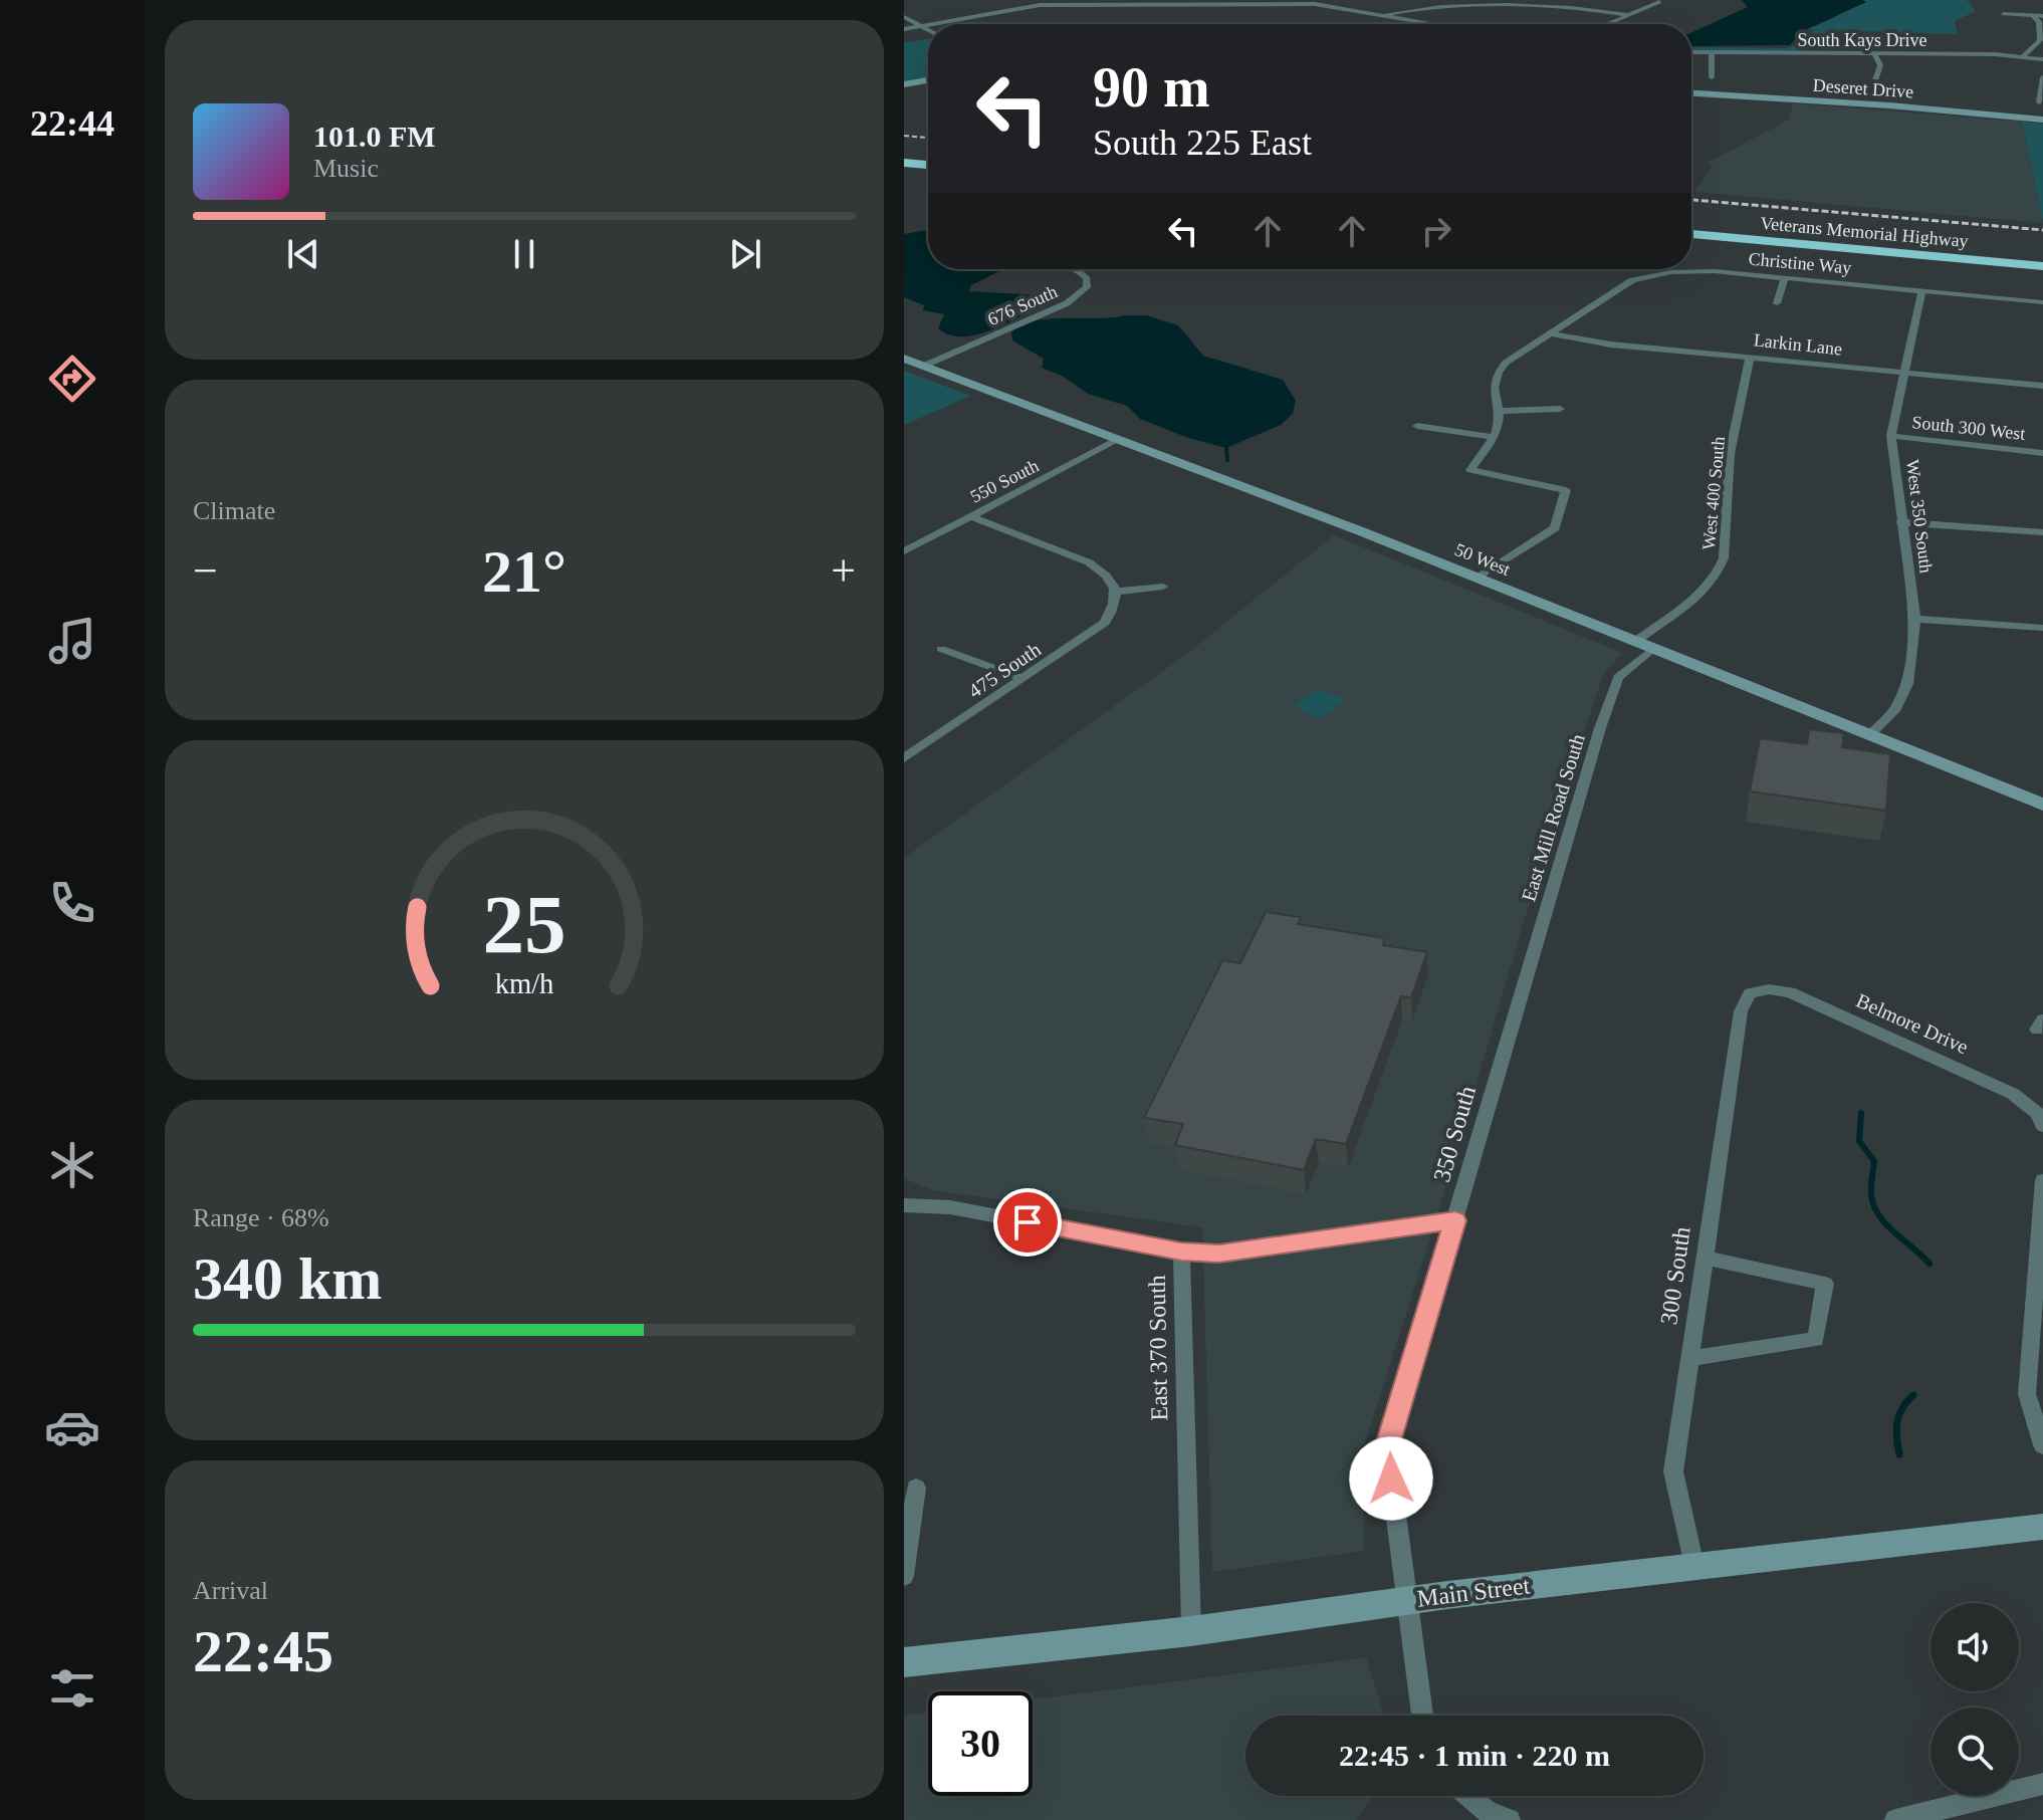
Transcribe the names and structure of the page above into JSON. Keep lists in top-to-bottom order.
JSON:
{
  "streets": {
    "highway": ["Veterans Memorial Highway"],
    "street": [
      "South Kays Drive",
      "Deseret Drive",
      "Christine Way",
      "676 South",
      "Larkin Lane",
      "South 300 West",
      "550 South",
      "West 400 South",
      "West 350 South",
      "50 West",
      "475 South",
      "East Mill Road South",
      "Belmore Drive",
      "350 South",
      "300 South",
      "East 370 South",
      "Main Street"
    ]
  },
  "crossings": [
    ["Christine Way", "Larkin Lane"],
    ["Christine Way", "West 350 South"],
    ["676 South", "50 West"],
    ["Larkin Lane", "West 400 South"],
    ["Larkin Lane", "West 350 South"],
    ["South 300 West", "West 350 South"],
    ["550 South", "50 West"],
    ["West 400 South", "50 West"],
    ["West 350 South", "50 West"],
    ["50 West", "East Mill Road South"],
    ["East Mill Road South", "350 South"],
    ["Belmore Drive", "300 South"],
    ["350 South", "Main Street"],
    ["300 South", "Main Street"],
    ["East 370 South", "Main Street"]
  ],
  "page": {
    "tabs": "22:44",
    "turn": ["90 m", "South 225 East"],
    "song": ["101.0 FM", "Music"],
    "tile": [
      "Climate",
      ["Range · 68%", "340 km"],
      ["Arrival", "22:45"]
    ],
    "heat": ["−", "21°", "+"],
    "limit": "30",
    "trip": "22:45 · 1 min · 220 m",
    "gauge": ["25", "km/h"]
  }
}
